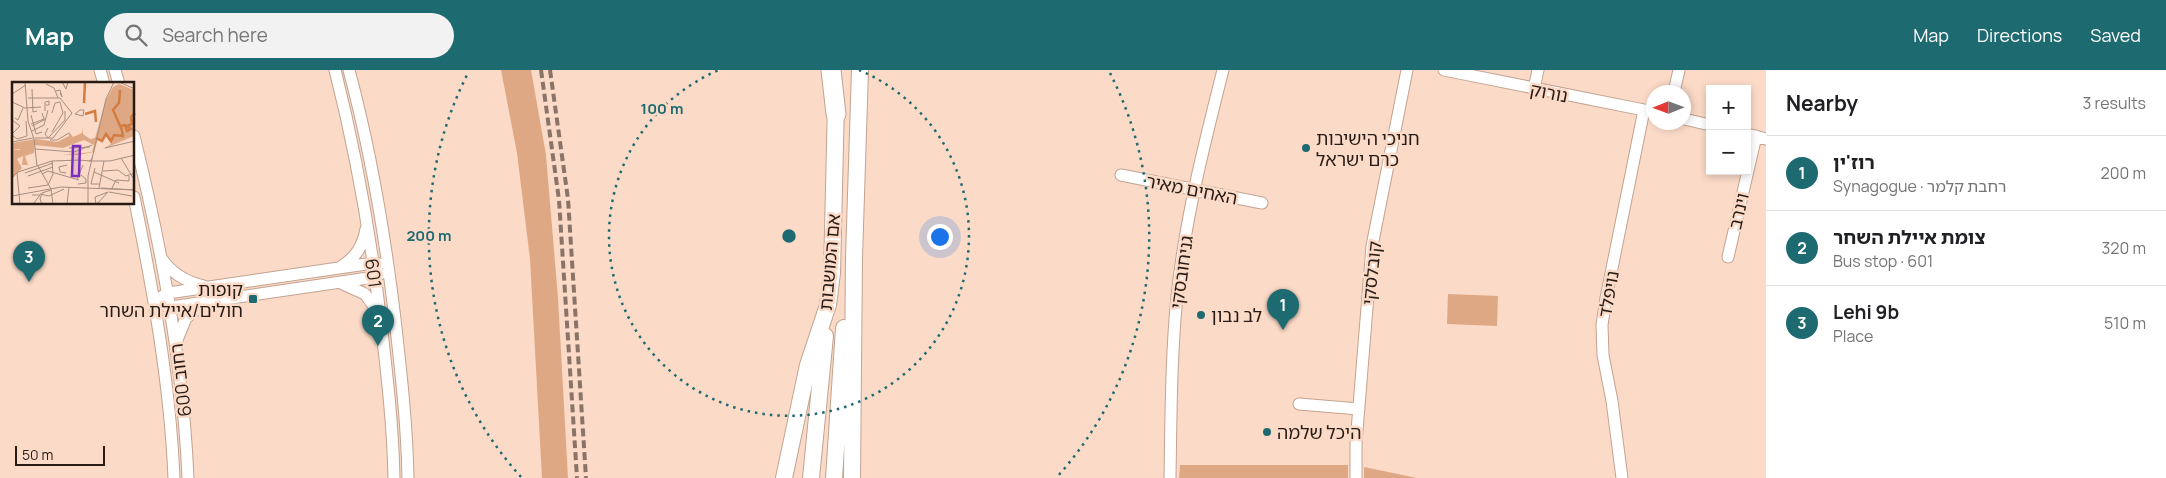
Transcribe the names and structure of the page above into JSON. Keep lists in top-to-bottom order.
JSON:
{
  "streets": {
    "main road": ["אם המושבות"],
    "street": [
      "נורוק",
      "האחים מאיר",
      "וינרב",
      "גניחובסקי",
      "601",
      "קובלסקי",
      "נויפלד",
      "רחוב 600"
    ]
  },
  "crossings": [
    ["האחים מאיר", "גניחובסקי"]
  ],
  "places": {
    "other": ["חניכי הישיבות כרם ישראל", "לב נבון", "היכל שלמה"],
    "transit": ["קופות חולים/איילת השחר"]
  },
  "scale_bar": "50 m",
  "north": "left",
  "page": {
    "header": "Map",
    "search": "Search here",
    "nav": ["Map", "Directions", "Saved"],
    "heading": ["Nearby", "3 results"],
    "map_buttons": ["+", "−"],
    "list": [
      {
        "mark": "1",
        "name": "רוז'ין",
        "note": "Synagogue · רחבת קלמר",
        "value": "200 m"
      },
      {
        "mark": "2",
        "name": "צומת איילת השחר",
        "note": "Bus stop · 601",
        "value": "320 m"
      },
      {
        "mark": "3",
        "name": "Lehi 9b",
        "note": "Place",
        "value": "510 m"
      }
    ],
    "pins": ["3", "1", "2"],
    "scale": "50 m"
  },
  "rings": ["100 m", "200 m"]
}
